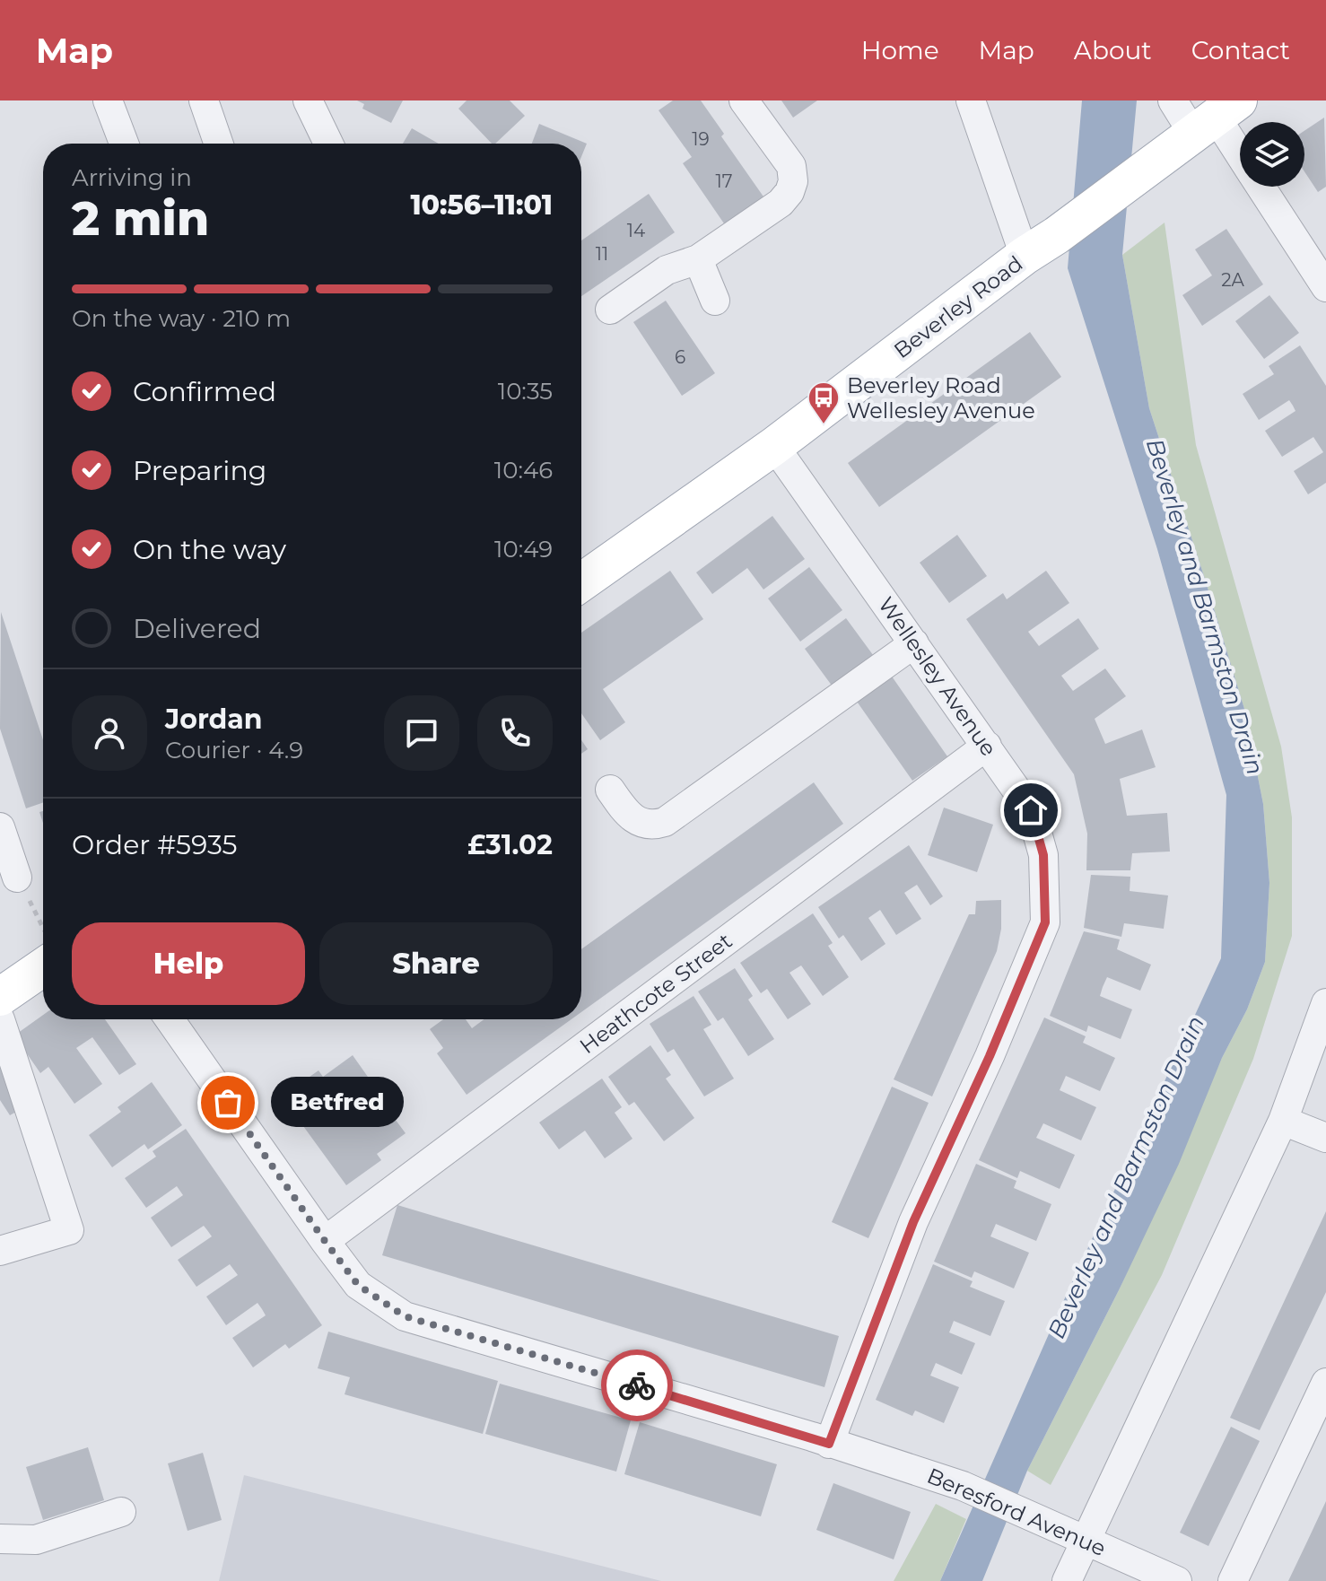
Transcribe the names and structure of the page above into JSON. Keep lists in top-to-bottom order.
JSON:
{
  "streets": {
    "main road": ["Beverley Road"],
    "street": ["Wellesley Avenue", "Heathcote Street", "Beresford Avenue"]
  },
  "crossings": [
    ["Beverley Road", "Wellesley Avenue"],
    ["Wellesley Avenue", "Heathcote Street"],
    ["Wellesley Avenue", "Beresford Avenue"],
    ["Heathcote Street", "Beresford Avenue"]
  ],
  "water": ["Beverley and Barmston Drain"],
  "places": {
    "bus stop": ["Beverley Road Wellesley Avenue"],
    "other": ["Betfred"]
  },
  "house_numbers": [
    "19",
    "17",
    "14",
    "11",
    "2A",
    "6"
  ],
  "page": {
    "header": "Map",
    "nav": [
      "Home",
      "Map",
      "About",
      "Contact"
    ],
    "heading": ["2 min", "Arriving in", "10:56–11:01"],
    "panel": [
      "Jordan",
      "Courier · 4.9",
      "Order #5935",
      "£31.02"
    ],
    "bar": "On the way · 210 m",
    "list": [
      ["Confirmed", "10:35"],
      ["Preparing", "10:46"],
      ["On the way", "10:49"],
      "Delivered"
    ],
    "buttons": ["Help", "Share"],
    "bubble": "Betfred"
  }
}
